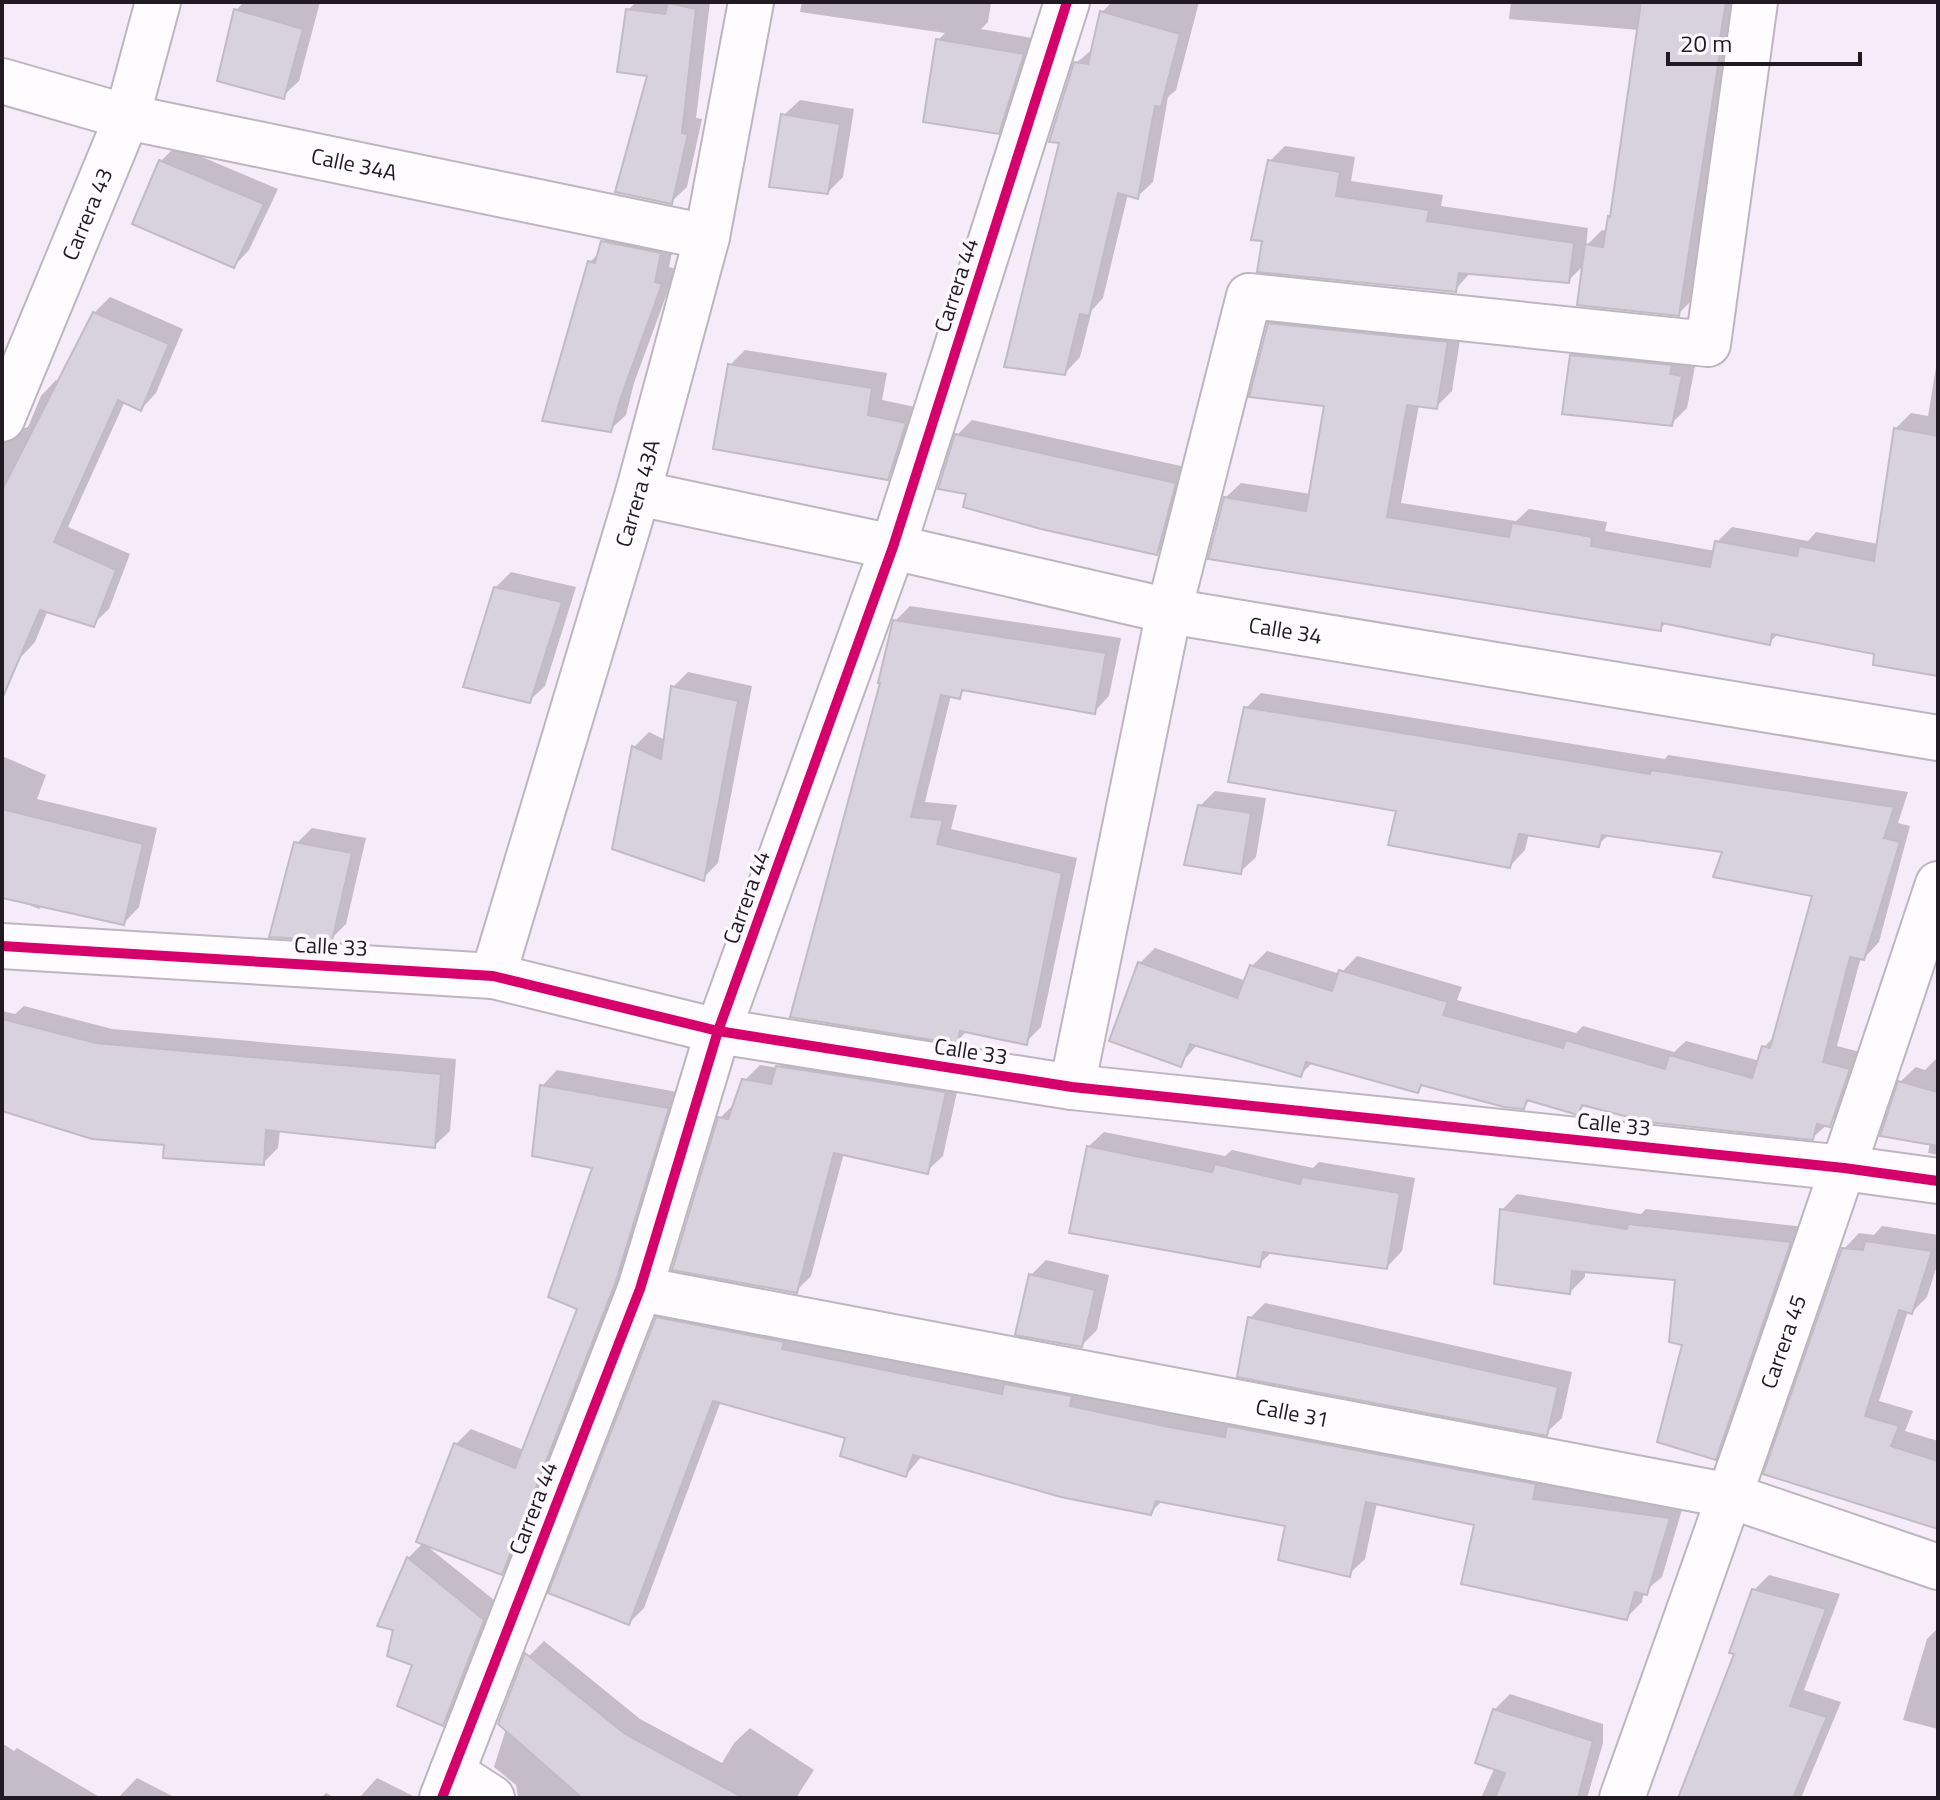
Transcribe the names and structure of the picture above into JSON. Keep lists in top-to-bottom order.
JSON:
{
  "streets": {
    "street": [
      "Calle 34A",
      "Carrera 43",
      "Carrera 44",
      "Carrera 43A",
      "Calle 34",
      "Calle 33",
      "Carrera 45",
      "Calle 31"
    ]
  },
  "crossings": [
    ["Calle 34A", "Carrera 43"],
    ["Calle 34A", "Carrera 43A"],
    ["Carrera 44", "Calle 34"],
    ["Carrera 44", "Calle 33"],
    ["Carrera 44", "Calle 31"],
    ["Carrera 43A", "Calle 34"],
    ["Carrera 43A", "Calle 33"],
    ["Calle 33", "Carrera 45"],
    ["Carrera 45", "Calle 31"]
  ],
  "scale_bar": "20 m"
}
